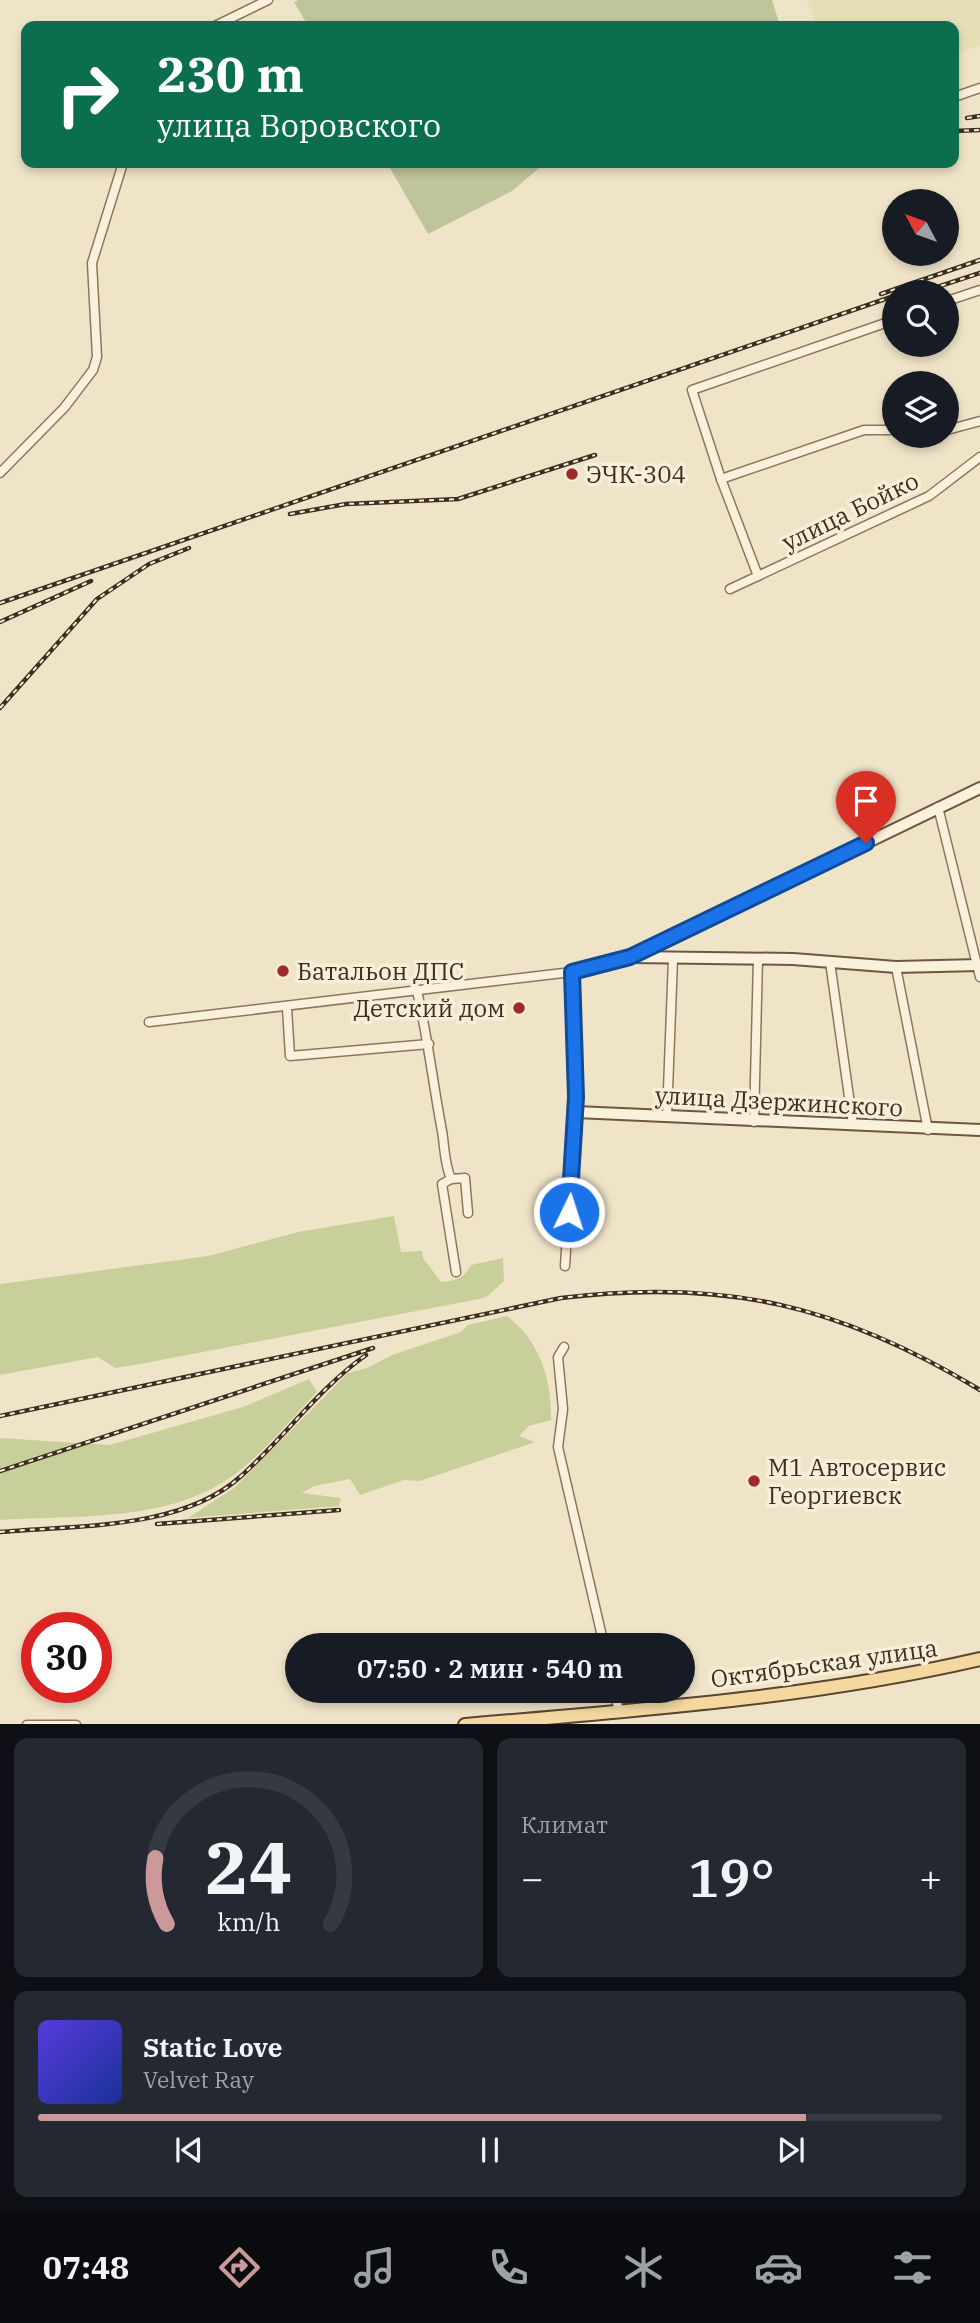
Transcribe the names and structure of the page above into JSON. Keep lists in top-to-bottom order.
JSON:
{
  "streets": {
    "main road": ["Октябрьская улица"],
    "street": ["улица Бойко", "улица Дзержинского"]
  },
  "places": [
    "ЭЧК-304",
    "Батальон ДПС",
    "Детский дом",
    "М1 Автосервис Георгиевск"
  ],
  "north": "top left",
  "page": {
    "turn": ["230 m", "улица Воровского"],
    "limit": "30",
    "trip": "07:50 · 2 мин · 540 m",
    "tile": "Климат",
    "heat": ["−", "19°", "+"],
    "song": ["Static Love", "Velvet Ray"],
    "tabs": "07:48",
    "gauge": ["24", "km/h"]
  }
}
